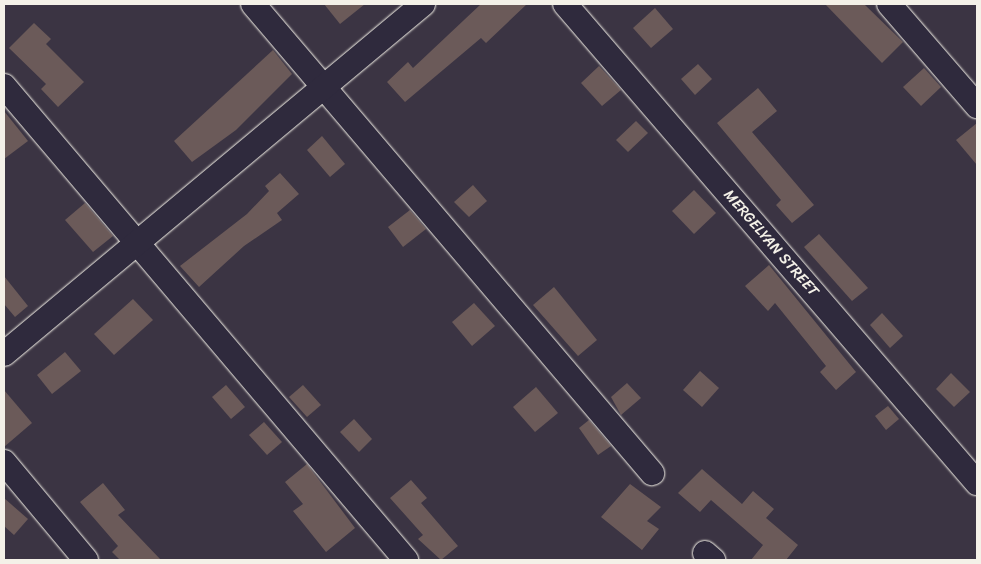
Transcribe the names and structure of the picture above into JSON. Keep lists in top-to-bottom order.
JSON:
{
  "streets": {
    "street": ["MERGELYAN STREET"]
  }
}
